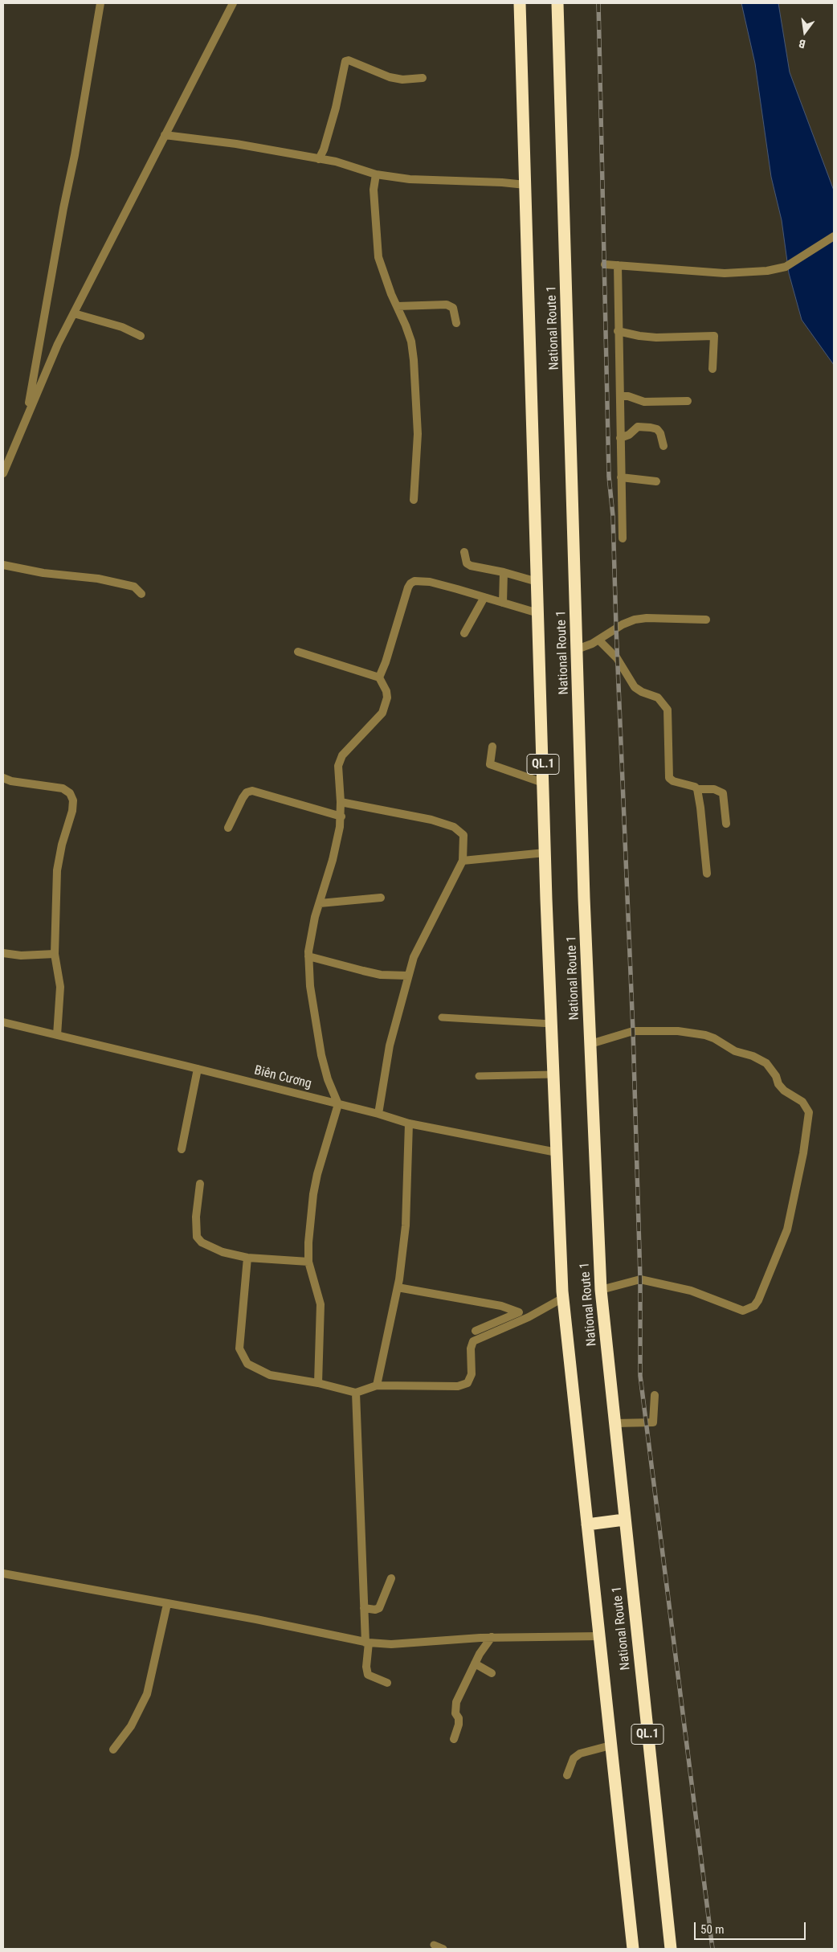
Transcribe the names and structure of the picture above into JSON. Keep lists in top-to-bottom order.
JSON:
{
  "streets": {
    "highway": ["National Route 1", "QL.1"],
    "street": ["Biên Cương"]
  },
  "crossings": [
    ["National Route 1", "Biên Cương"]
  ],
  "scale_bar": "50 m",
  "north": "bottom"
}
